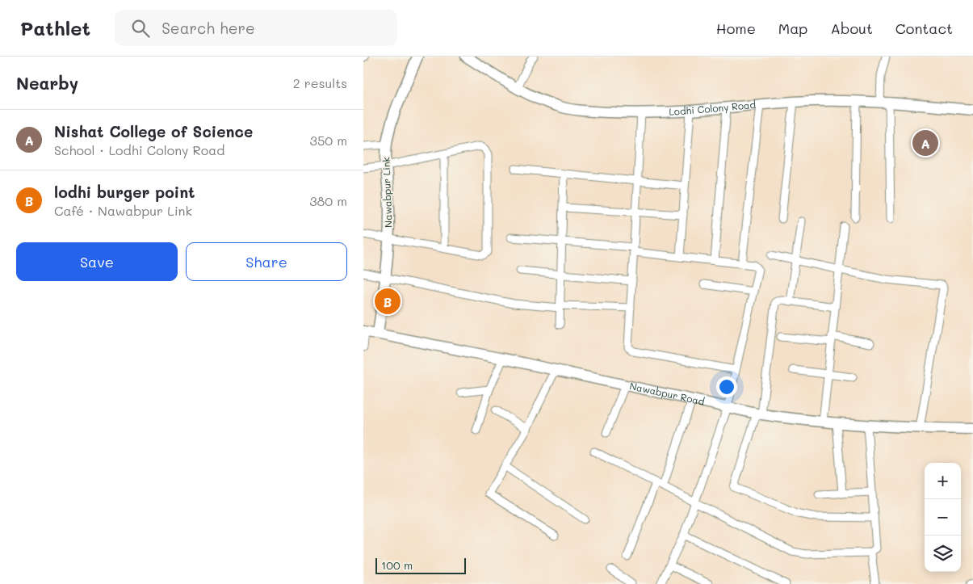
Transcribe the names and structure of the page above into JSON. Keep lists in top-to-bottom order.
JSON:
{
  "streets": {
    "street": ["Lodhi Colony Road", "Nawabpur Link", "Nawabpur Road"]
  },
  "crossings": [
    ["Nawabpur Link", "Nawabpur Road"]
  ],
  "scale_bar": "100 m",
  "page": {
    "header": "Pathlet",
    "search": "Search here",
    "nav": [
      "Home",
      "Map",
      "About",
      "Contact"
    ],
    "heading": ["Nearby", "2 results"],
    "list": [
      {
        "mark": "A",
        "name": "Nishat College of Science",
        "note": "School · Lodhi Colony Road",
        "value": "350 m"
      },
      {
        "mark": "B",
        "name": "lodhi burger point",
        "note": "Café · Nawabpur Link",
        "value": "380 m"
      }
    ],
    "pins": ["A", "B"],
    "buttons": ["Save", "Share"],
    "map_buttons": ["+", "−"],
    "scale": "100 m"
  }
}
